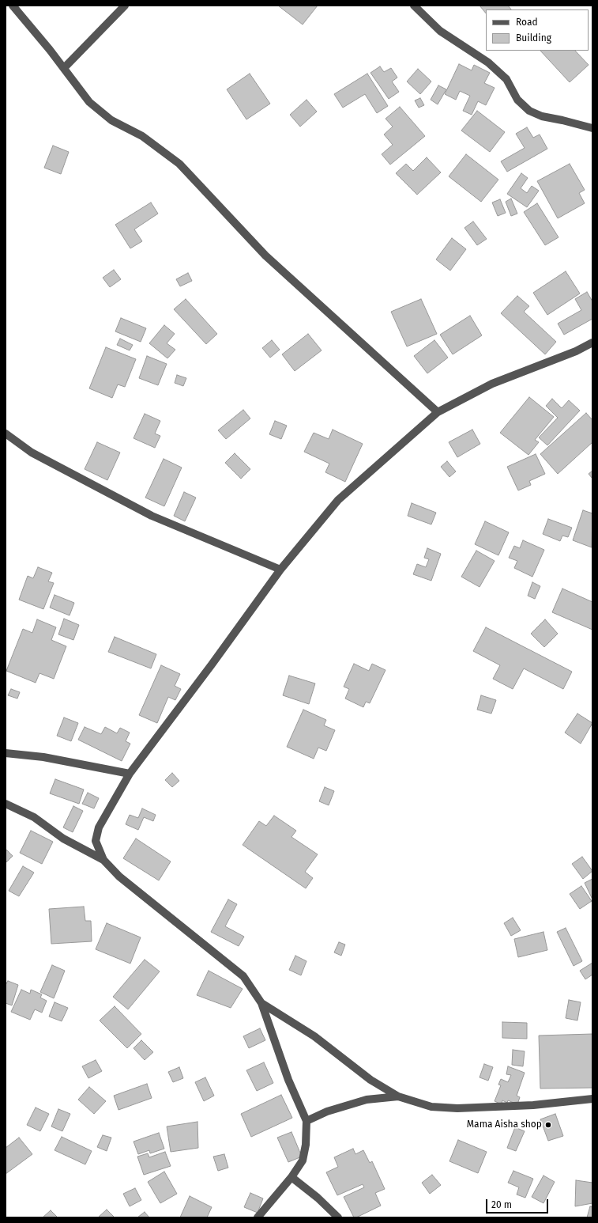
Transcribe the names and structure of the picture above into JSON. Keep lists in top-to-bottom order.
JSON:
{
  "places": ["Mama Aisha shop"],
  "legend": ["Road", "Building"],
  "scale_bar": "20 m"
}
